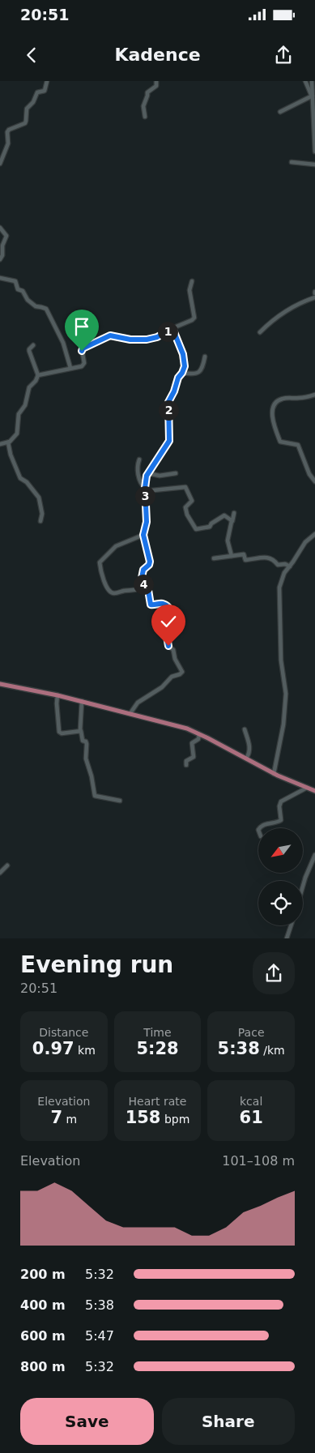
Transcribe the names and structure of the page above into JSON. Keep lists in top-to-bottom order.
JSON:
{
  "north": "bottom left",
  "page": {
    "status": "20:51",
    "header": "Kadence",
    "pins": [
      "1",
      "2",
      "3",
      "4"
    ],
    "heading": ["Evening run", "20:51"],
    "stats": [
      ["Distance", "0.97 km"],
      ["Time", "5:28"],
      ["Pace", "5:38 /km"],
      ["Elevation", "7 m"],
      ["Heart rate", "158 bpm"],
      ["kcal", "61"]
    ],
    "chart": ["Elevation", "101–108 m"],
    "list": [
      {
        "name": "200 m",
        "note": "5:32"
      },
      {
        "name": "400 m",
        "note": "5:38"
      },
      {
        "name": "600 m",
        "note": "5:47"
      },
      {
        "name": "800 m",
        "note": "5:32"
      }
    ],
    "buttons": ["Save", "Share"]
  }
}
